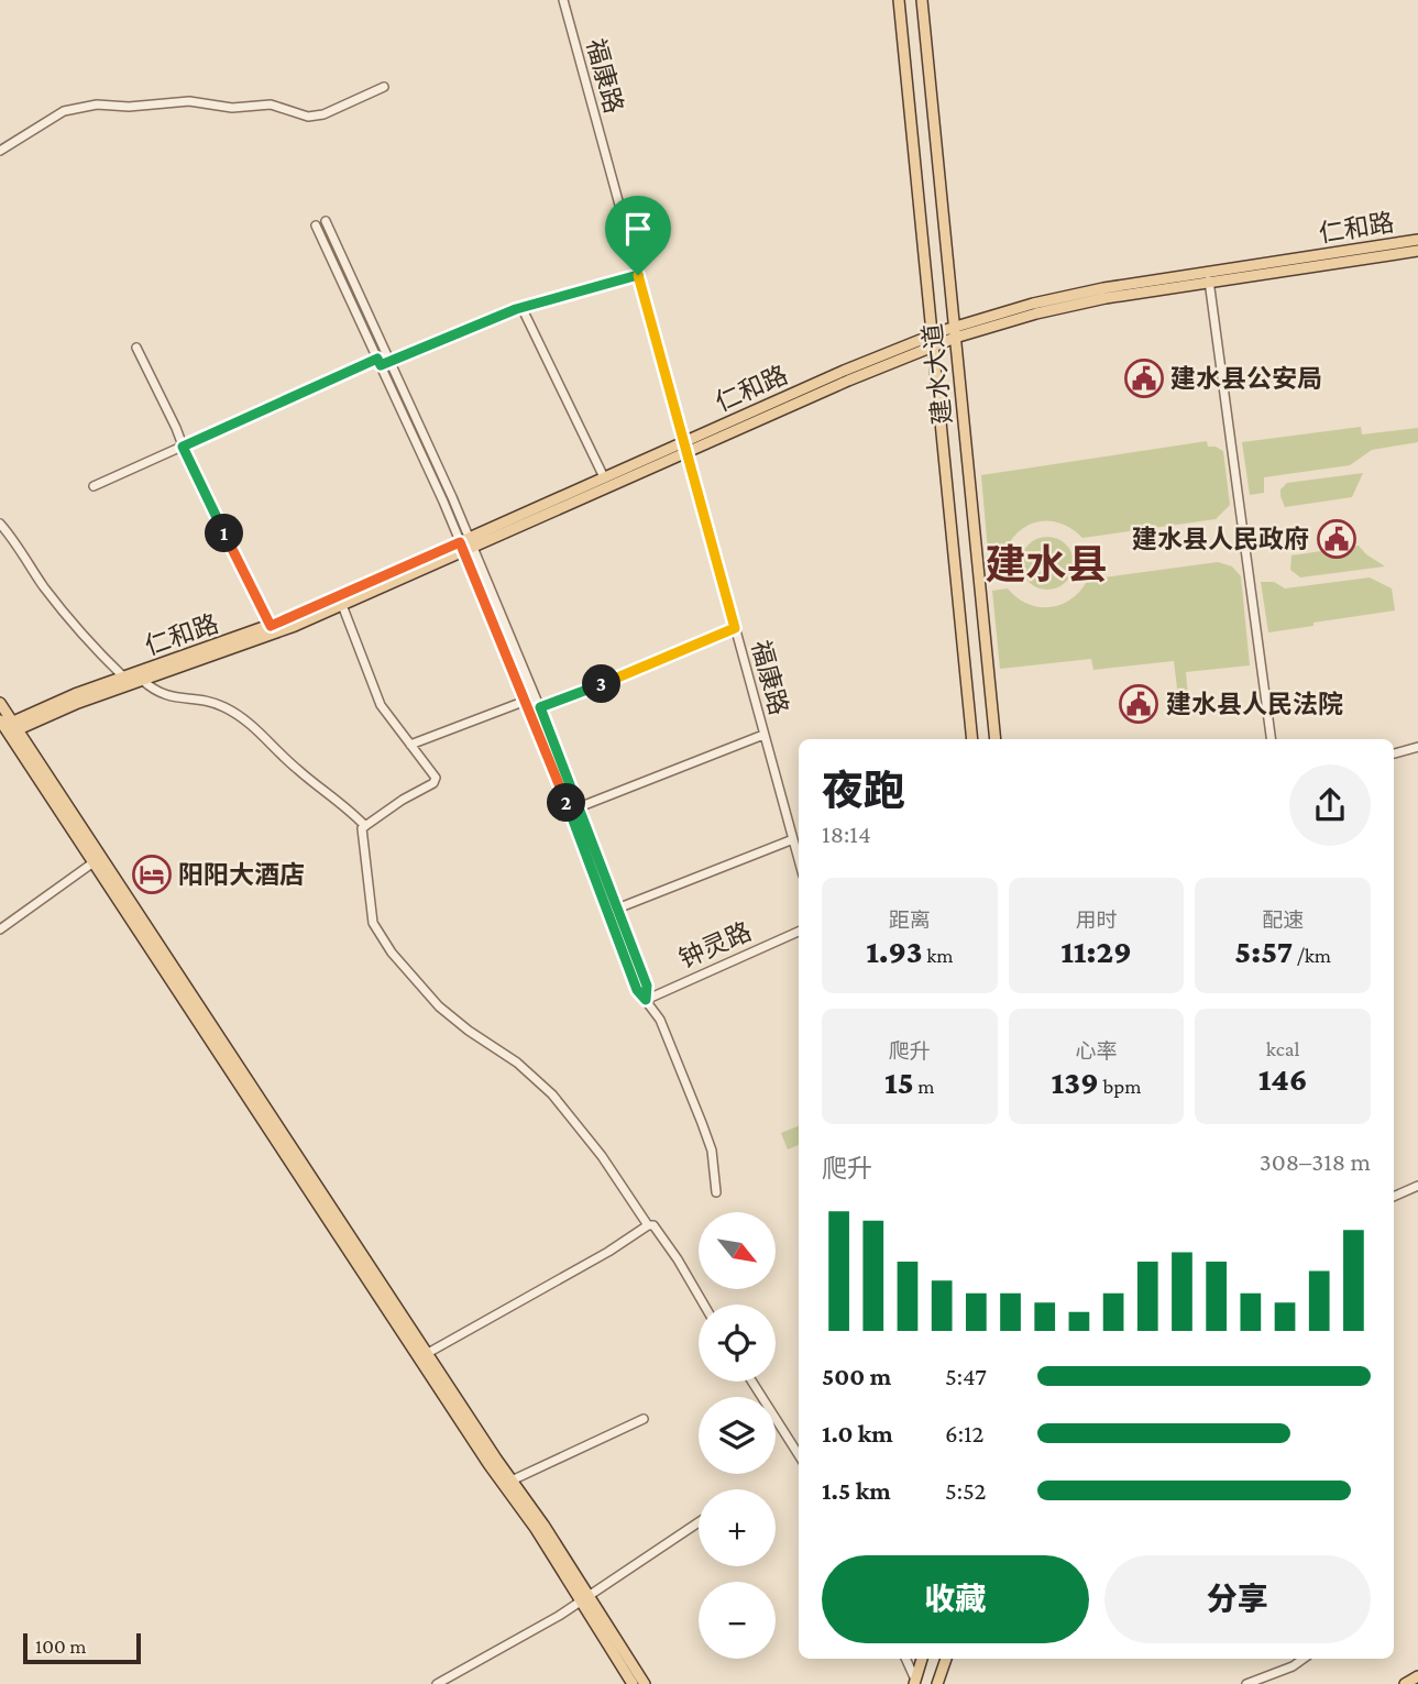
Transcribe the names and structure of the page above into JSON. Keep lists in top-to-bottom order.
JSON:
{
  "streets": {
    "main road": ["仁和路", "建水大道"],
    "street": ["福康路", "钟灵路"]
  },
  "crossings": [
    ["福康路", "仁和路"],
    ["仁和路", "建水大道"]
  ],
  "districts": ["建水县"],
  "places": {
    "public building": ["建水县公安局", "建水县人民政府", "建水县人民法院"],
    "hotel": ["阳阳大酒店"]
  },
  "scale_bar": "100 m",
  "north": "bottom right",
  "page": {
    "pins": ["1", "3", "2"],
    "heading": ["夜跑", "18:14"],
    "stats": [
      ["距离", "1.93 km"],
      ["用时", "11:29"],
      ["配速", "5:57 /km"],
      ["爬升", "15 m"],
      ["心率", "139 bpm"],
      ["kcal", "146"]
    ],
    "chart": ["爬升", "308–318 m"],
    "map_buttons": ["+", "−"],
    "list": [
      {
        "name": "500 m",
        "note": "5:47"
      },
      {
        "name": "1.0 km",
        "note": "6:12"
      },
      {
        "name": "1.5 km",
        "note": "5:52"
      }
    ],
    "buttons": ["收藏", "分享"],
    "scale": "100 m"
  }
}
